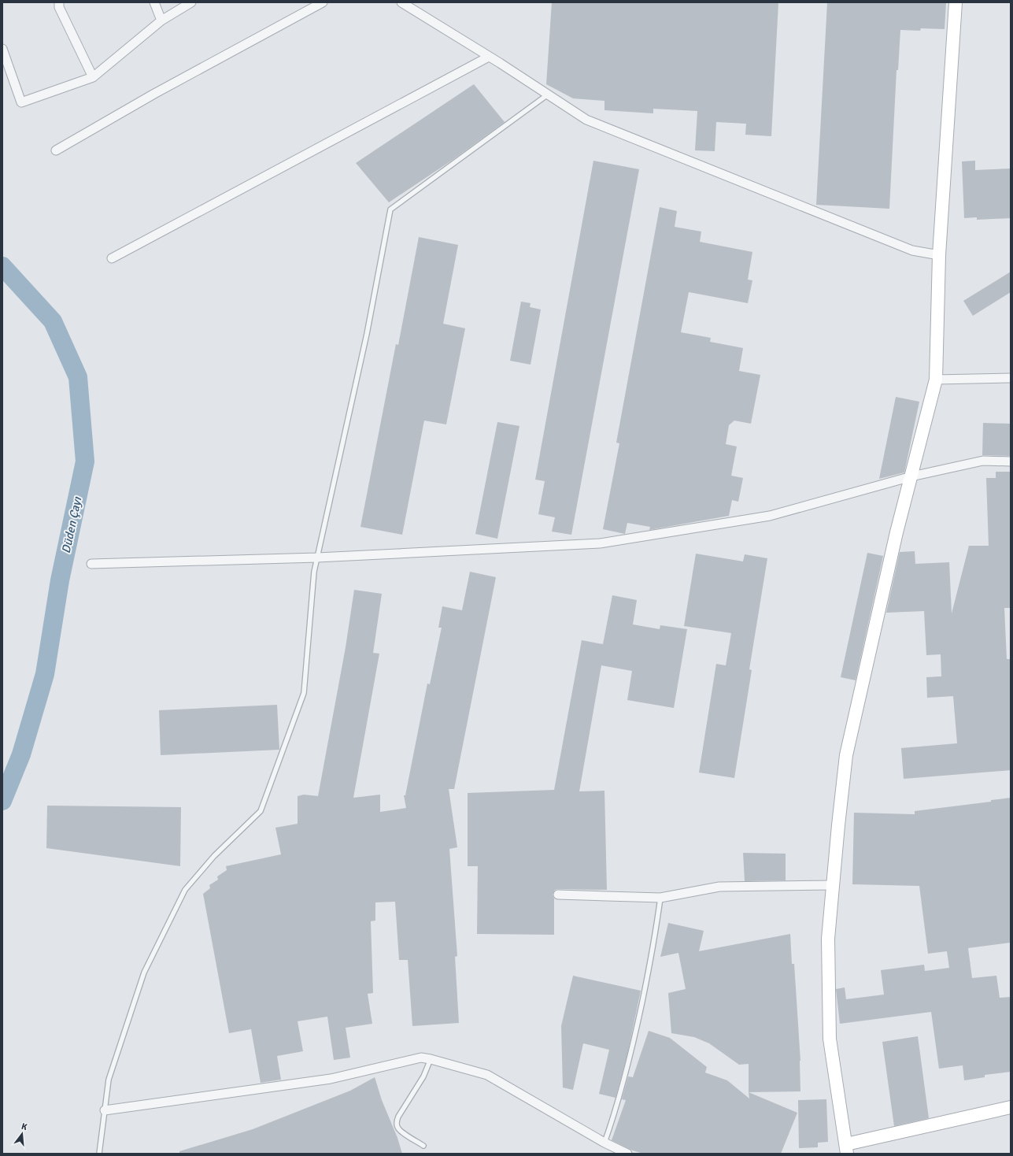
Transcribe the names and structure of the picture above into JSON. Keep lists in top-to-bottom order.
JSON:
{
  "water": ["Düden Çayı"],
  "north": "top"
}
